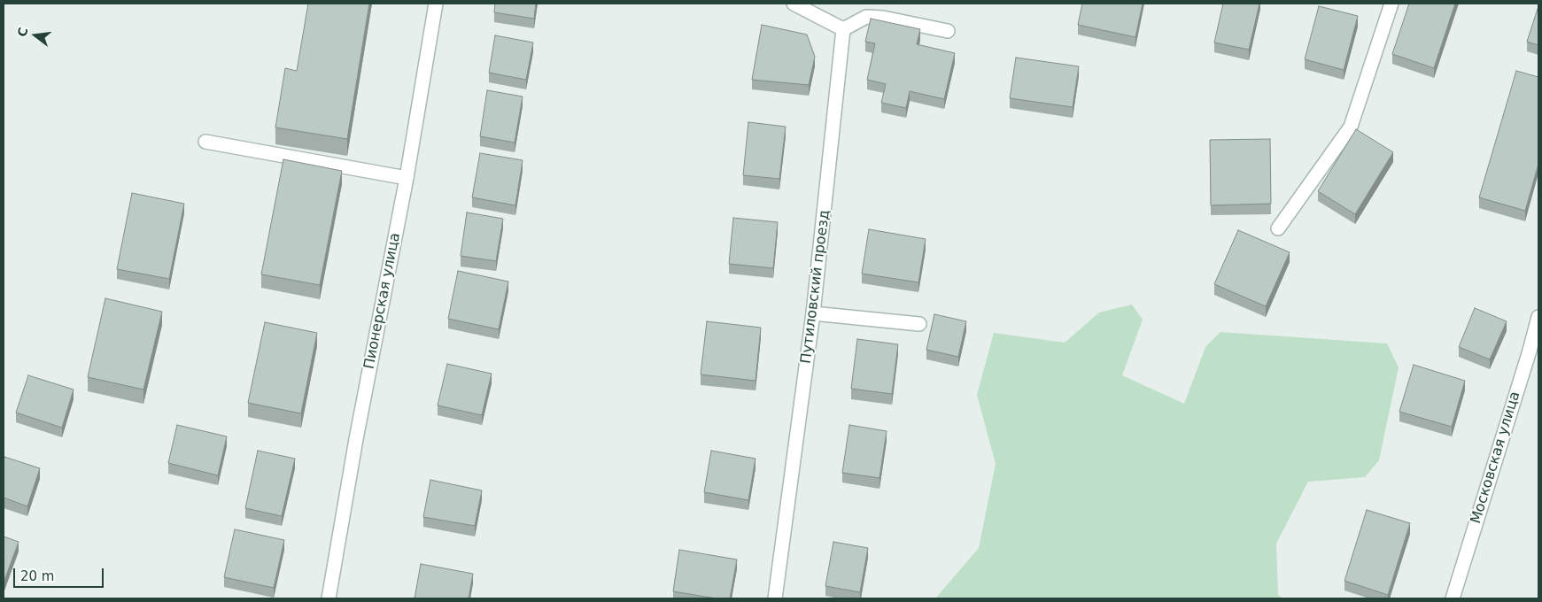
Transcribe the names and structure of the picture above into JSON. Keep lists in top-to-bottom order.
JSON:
{
  "streets": {
    "street": ["Путиловский проезд", "Пионерская улица", "Московская улица"]
  },
  "scale_bar": "20 m",
  "north": "left"
}
